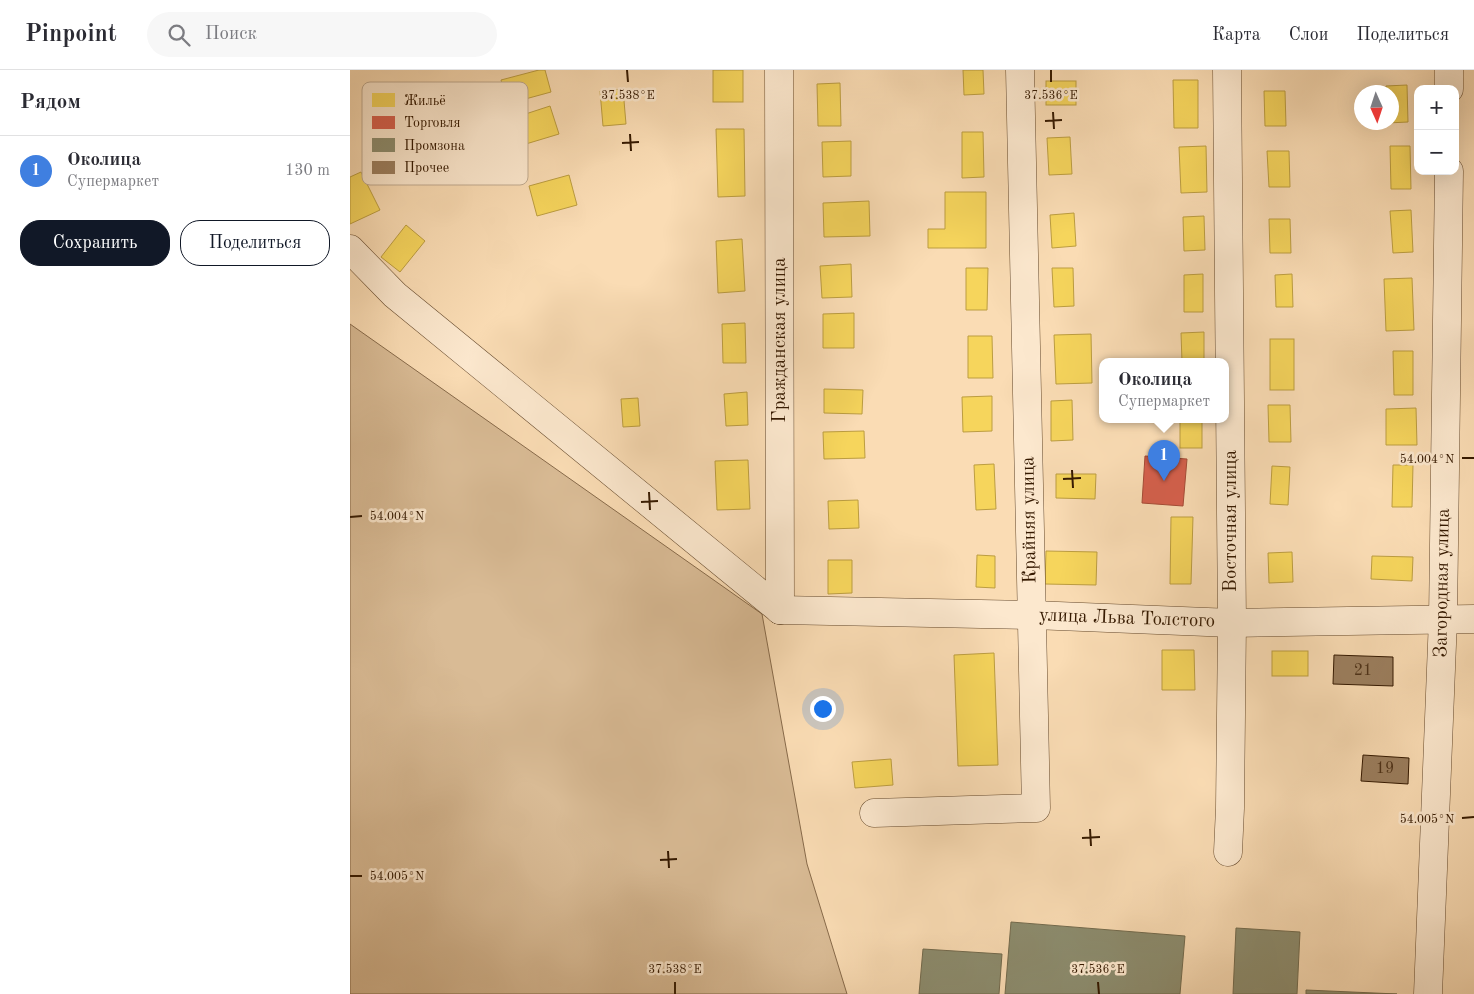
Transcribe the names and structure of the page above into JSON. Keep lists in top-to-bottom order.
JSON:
{
  "streets": {
    "street": [
      "Гражданская улица",
      "Крайняя улица",
      "Восточная улица",
      "Загородная улица",
      "улица Льва Толстого"
    ]
  },
  "crossings": [
    ["Гражданская улица", "улица Льва Толстого"],
    ["Крайняя улица", "улица Льва Толстого"],
    ["Восточная улица", "улица Льва Толстого"],
    ["Загородная улица", "улица Льва Толстого"]
  ],
  "house_numbers": ["21", "19"],
  "legend": [
    "Жильё",
    "Торговля",
    "Промзона",
    "Прочее"
  ],
  "north": "bottom",
  "page": {
    "header": "Pinpoint",
    "search": "Поиск",
    "nav": ["Карта", "Слои", "Поделиться"],
    "heading": "Рядом",
    "map_buttons": ["+", "−"],
    "list": [
      {
        "mark": "1",
        "name": "Околица",
        "note": "Супермаркет",
        "value": "130 m"
      }
    ],
    "buttons": ["Сохранить", "Поделиться"],
    "popup": ["Околица", "Супермаркет"],
    "pins": "1"
  },
  "coordinates": [
    "37.538°E",
    "37.536°E",
    "54.004°N",
    "54.005°N"
  ]
}
